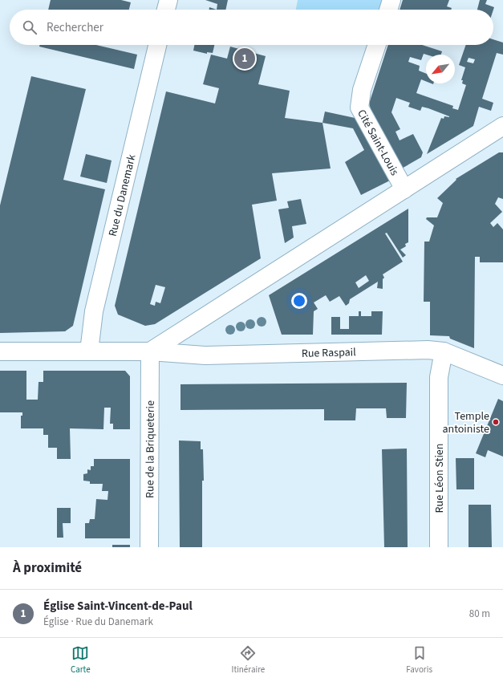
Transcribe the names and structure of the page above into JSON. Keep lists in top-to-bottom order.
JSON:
{
  "streets": {
    "street": [
      "Cité Saint-Louis",
      "Rue du Danemark",
      "Rue Raspail",
      "Rue de la Briqueterie",
      "Rue Léon Stien"
    ]
  },
  "crossings": [
    ["Rue du Danemark", "Rue Raspail"],
    ["Rue Raspail", "Rue de la Briqueterie"],
    ["Rue Raspail", "Rue Léon Stien"]
  ],
  "places": ["Temple antoiniste"],
  "north": "bottom left",
  "page": {
    "search": "Rechercher",
    "pins": "1",
    "heading": "À proximité",
    "list": [
      {
        "mark": "1",
        "name": "Église Saint-Vincent-de-Paul",
        "note": "Église · Rue du Danemark",
        "value": "80 m"
      }
    ],
    "nav": ["Carte", "Itinéraire", "Favoris"]
  }
}
